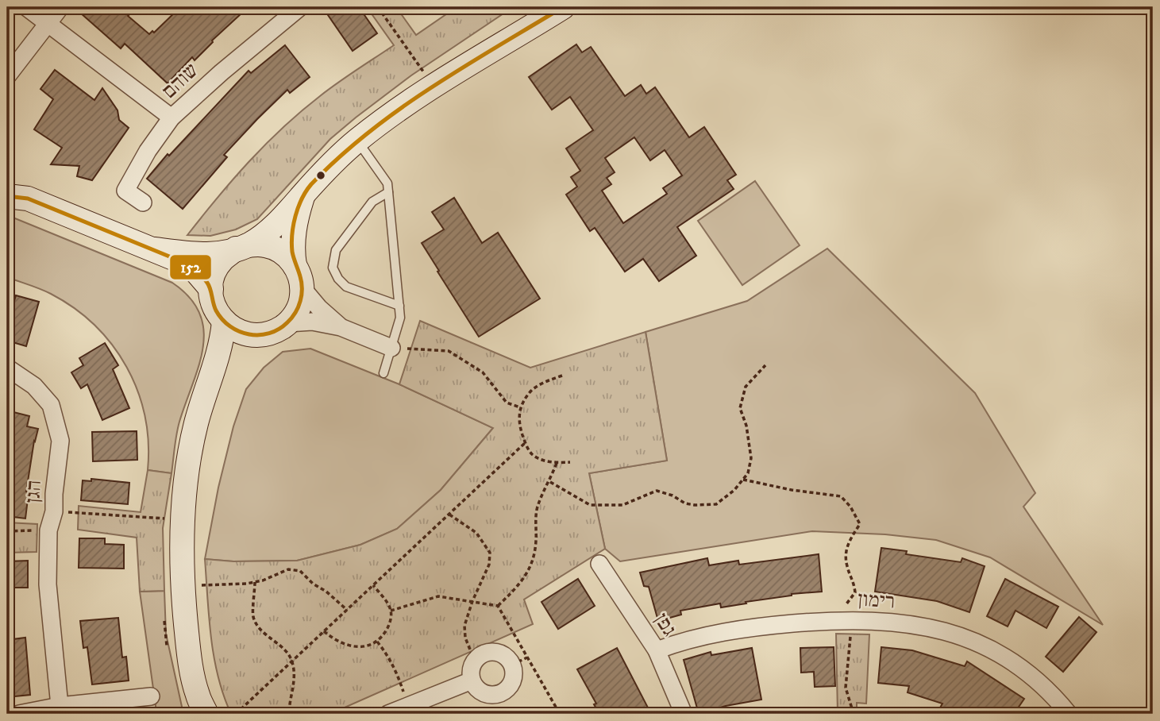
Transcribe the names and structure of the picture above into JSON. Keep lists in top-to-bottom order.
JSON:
{
  "streets": {
    "street": [
      "שוהם",
      "הגן",
      "רימון",
      "גפן"
    ]
  },
  "crossings": [
    ["רימון", "גפן"]
  ],
  "lines": ["transit line 152"]
}
